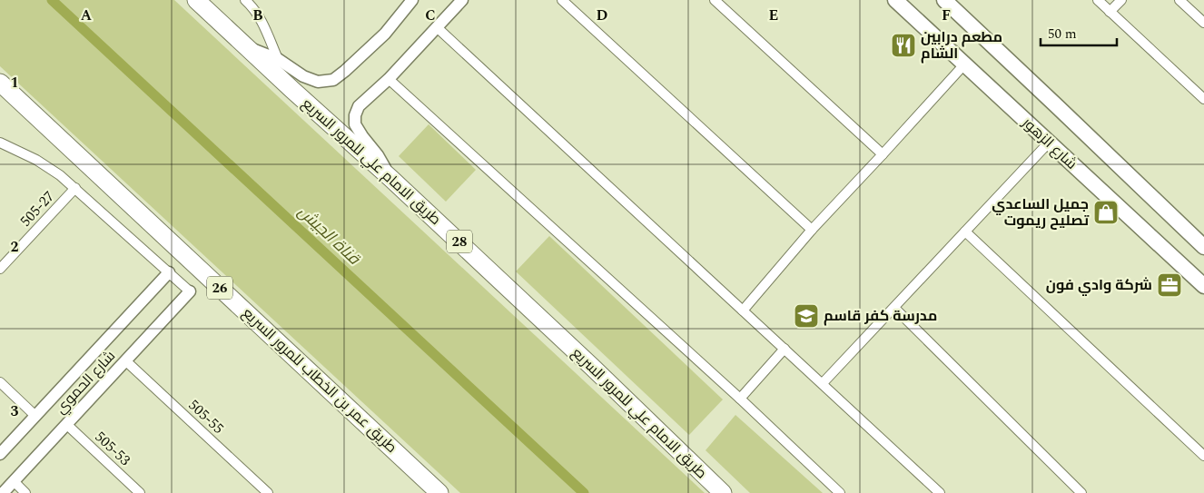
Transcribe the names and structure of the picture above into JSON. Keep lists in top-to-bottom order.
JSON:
{
  "streets": {
    "highway": [
      "طريق الامام علي للمرور السريع",
      "28",
      "26",
      "طريق عمر بن الخطاب للمرور السريع"
    ],
    "main road": ["شارع الزهور"],
    "street": [
      "505-27",
      "شارع الحموي",
      "505-55",
      "505-53"
    ]
  },
  "crossings": [
    ["شارع الحموي", "505-55"],
    ["شارع الحموي", "505-53"]
  ],
  "water": ["قناة الجيش"],
  "places": {
    "restaurant": ["مطعم درابين الشام"],
    "shop": ["جميل الساعدي تصليح ريموت"],
    "office": ["شركة وادي فون"],
    "school or university": ["مدرسة كفر قاسم"]
  },
  "scale_bar": "50 m",
  "grid": {
    "columns": [
      "A",
      "B",
      "C",
      "D",
      "E",
      "F"
    ],
    "rows": ["1", "2", "3"]
  }
}
